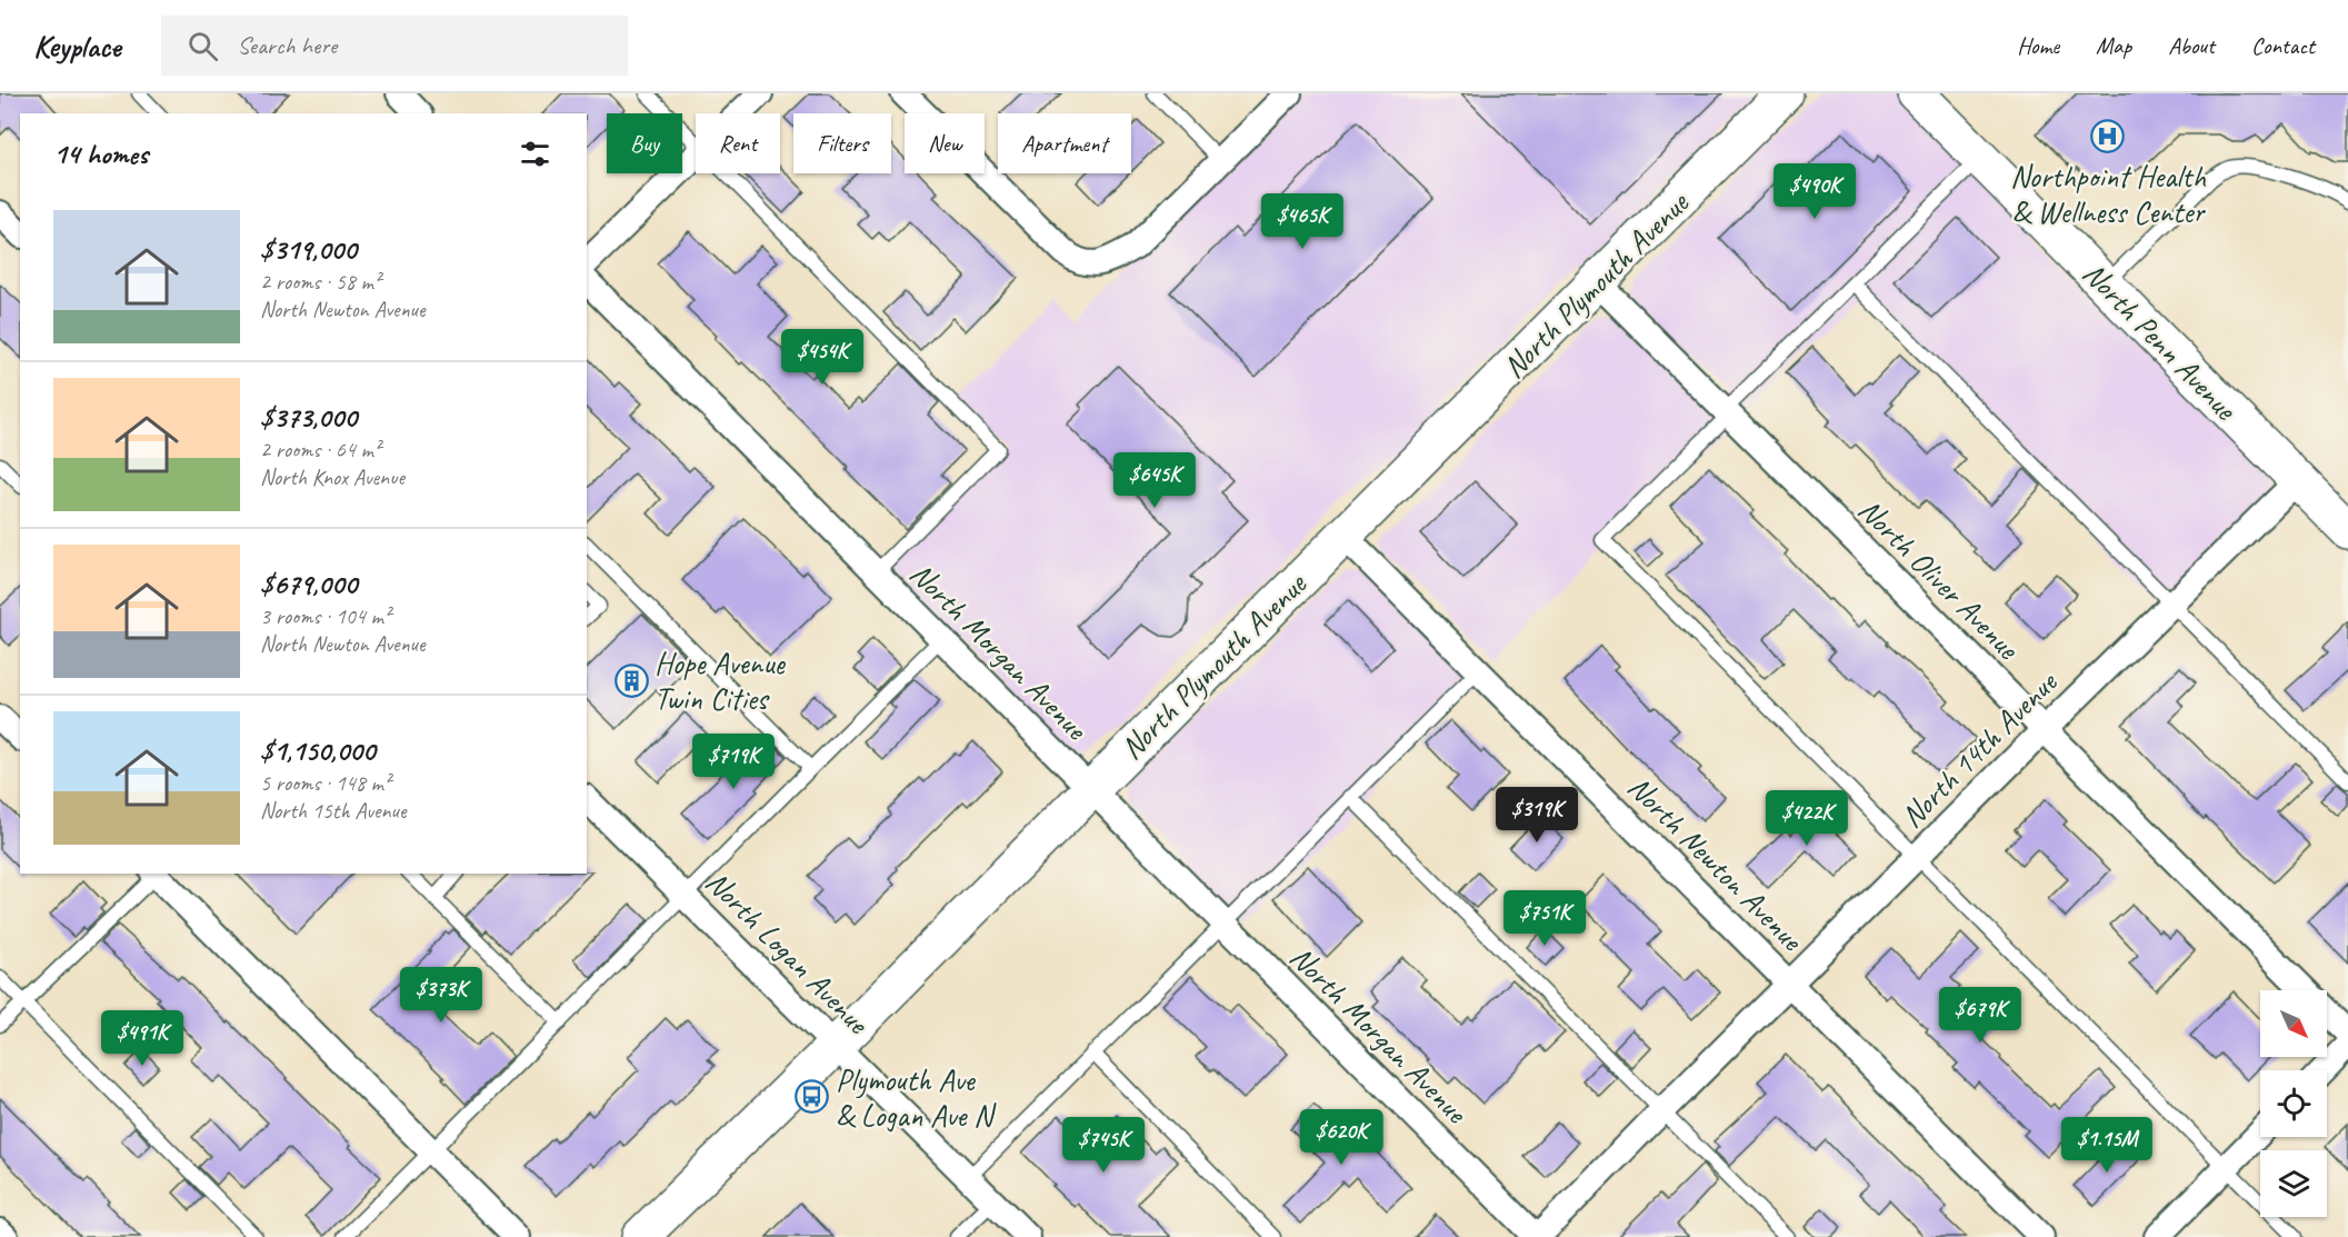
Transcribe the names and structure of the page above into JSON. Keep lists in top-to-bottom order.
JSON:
{
  "streets": {
    "main road": ["North Plymouth Avenue", "North Penn Avenue"],
    "street": [
      "North Oliver Avenue",
      "North Morgan Avenue",
      "North 14th Avenue",
      "North Newton Avenue",
      "North Logan Avenue"
    ]
  },
  "crossings": [
    ["North Plymouth Avenue", "North Oliver Avenue"],
    ["North Plymouth Avenue", "North Morgan Avenue"],
    ["North Plymouth Avenue", "North Newton Avenue"],
    ["North Plymouth Avenue", "North Logan Avenue"],
    ["North Penn Avenue", "North 14th Avenue"],
    ["North Oliver Avenue", "North 14th Avenue"],
    ["North Morgan Avenue", "North 14th Avenue"],
    ["North 14th Avenue", "North Newton Avenue"]
  ],
  "places": {
    "hospital": ["Northpoint Health & Wellness Center"],
    "building": ["Hope Avenue Twin Cities"],
    "bus stop": ["Plymouth Ave & Logan Ave N"]
  },
  "north": "bottom right",
  "page": {
    "header": "Keyplace",
    "search": "Search here",
    "nav": [
      "Home",
      "Map",
      "About",
      "Contact"
    ],
    "chip": [
      "Buy",
      "Rent",
      "Filters",
      "New",
      "Apartment"
    ],
    "heading": "14 homes",
    "price": [
      "$490K",
      "$465K",
      "$454K",
      "$645K",
      "$719K",
      "$319K",
      "$422K",
      "$751K",
      "$373K",
      "$679K",
      "$491K",
      "$620K",
      "$745K",
      "$1.15M"
    ],
    "list": [
      {
        "name": "$319,000",
        "note": "2 rooms · 58 m² · North Newton Avenue"
      },
      {
        "name": "$373,000",
        "note": "2 rooms · 64 m² · North Knox Avenue"
      },
      {
        "name": "$679,000",
        "note": "3 rooms · 104 m² · North Newton Avenue"
      },
      {
        "name": "$1,150,000",
        "note": "5 rooms · 148 m² · North 15th Avenue"
      }
    ]
  }
}
